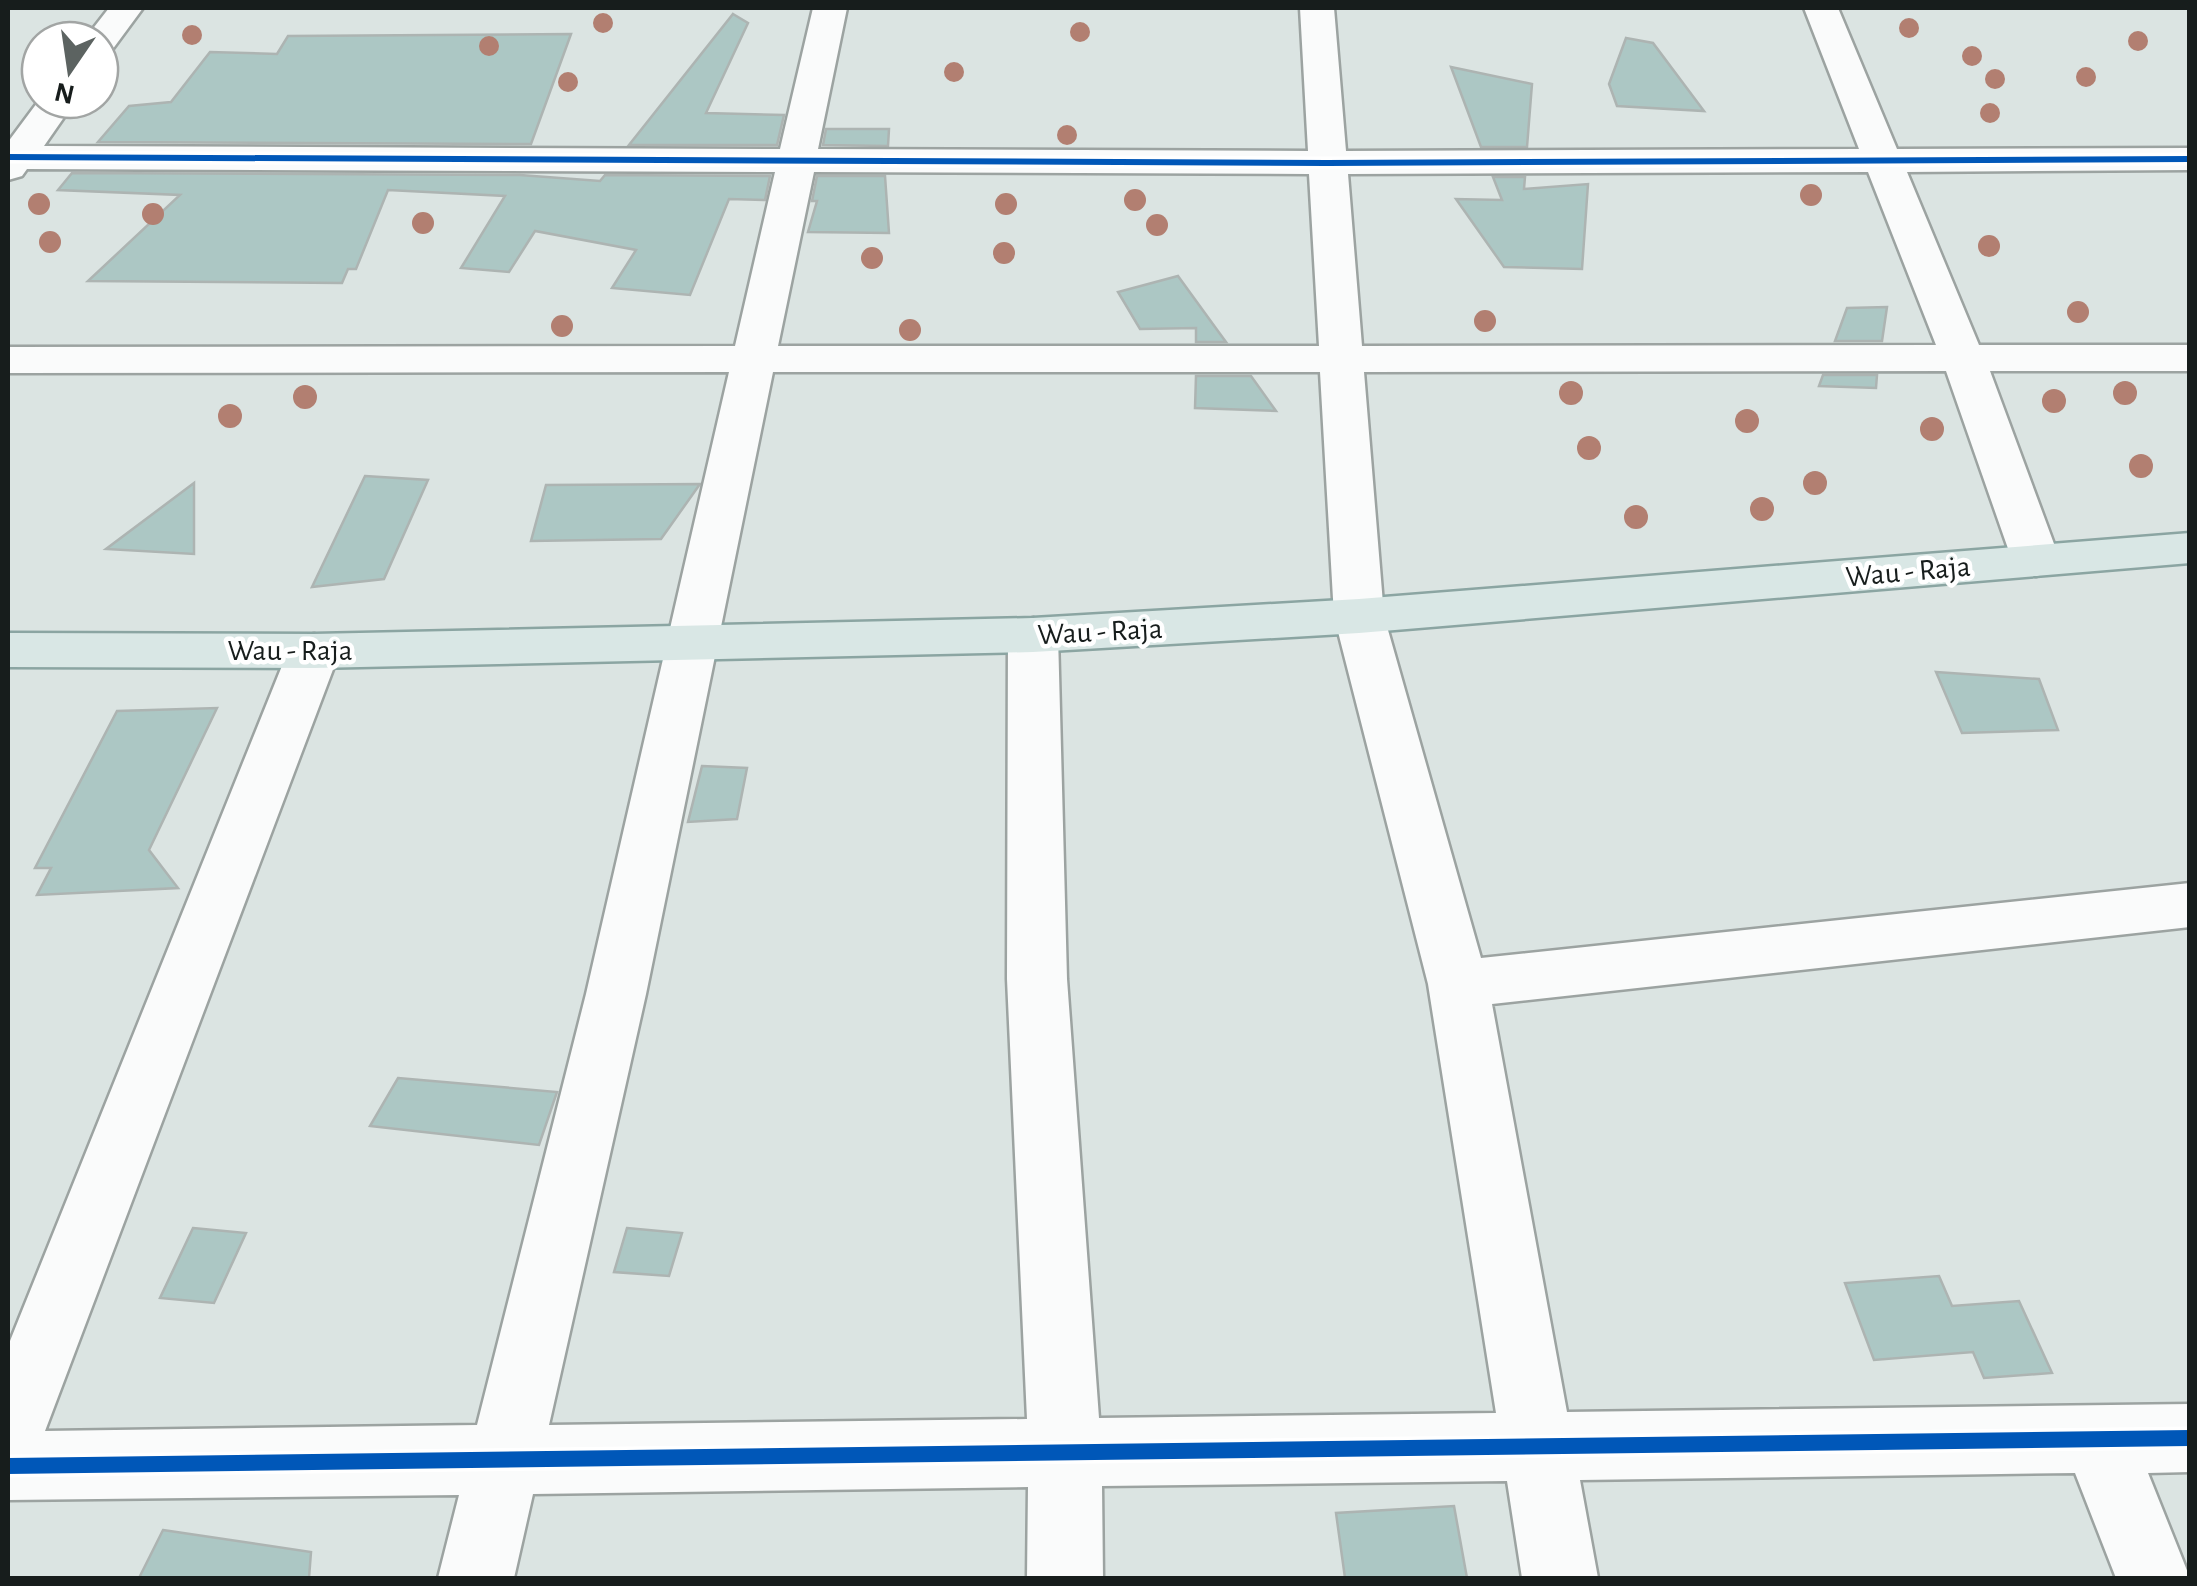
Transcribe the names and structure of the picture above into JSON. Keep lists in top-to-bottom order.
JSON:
{
  "streets": {
    "main road": ["Wau - Raja"]
  },
  "north": "bottom"
}
